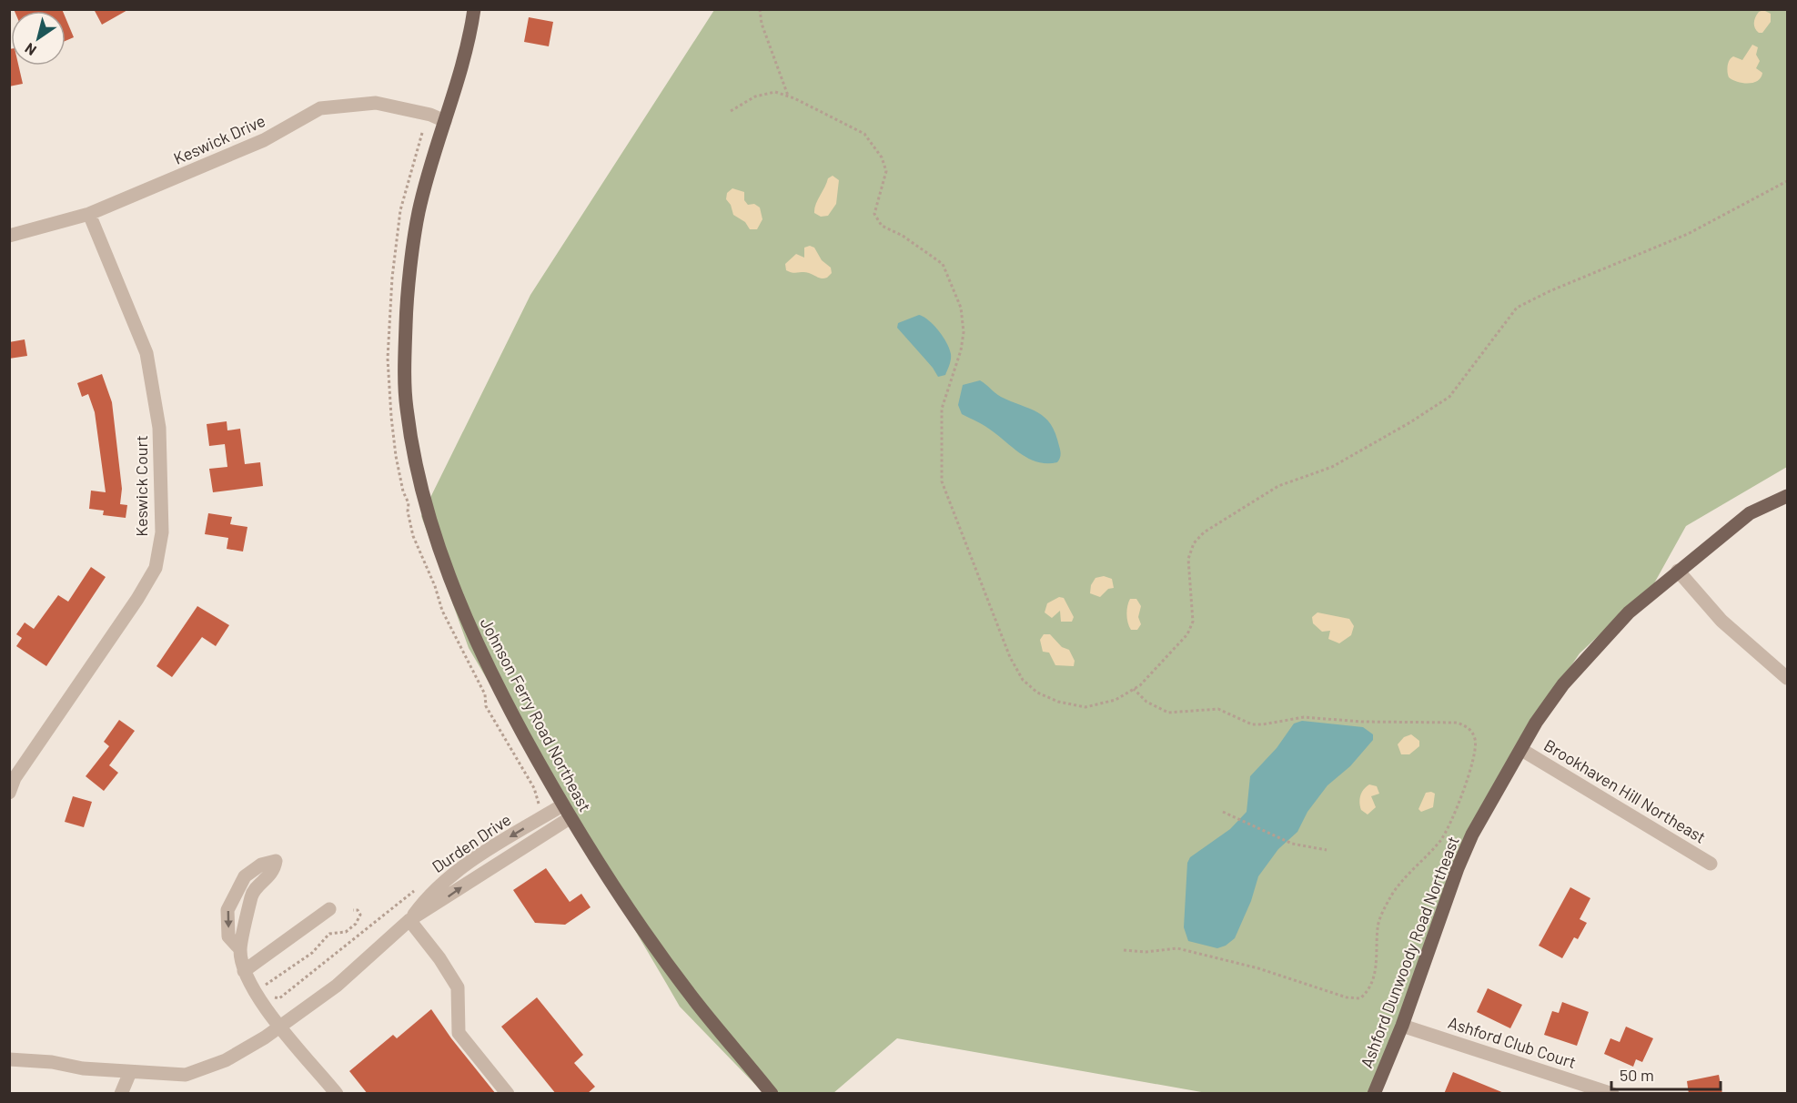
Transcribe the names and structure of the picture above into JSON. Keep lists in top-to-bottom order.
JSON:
{
  "streets": {
    "main road": ["Johnson Ferry Road Northeast", "Ashford Dunwoody Road Northeast"],
    "street": [
      "Keswick Drive",
      "Keswick Court",
      "Brookhaven Hill Northeast",
      "Durden Drive",
      "Ashford Club Court"
    ]
  },
  "crossings": [
    ["Keswick Drive", "Keswick Court"],
    ["Keswick Drive", "Johnson Ferry Road Northeast"],
    ["Johnson Ferry Road Northeast", "Durden Drive"],
    ["Brookhaven Hill Northeast", "Ashford Dunwoody Road Northeast"],
    ["Ashford Dunwoody Road Northeast", "Ashford Club Court"]
  ],
  "scale_bar": "50 m",
  "north": "bottom left"
}
